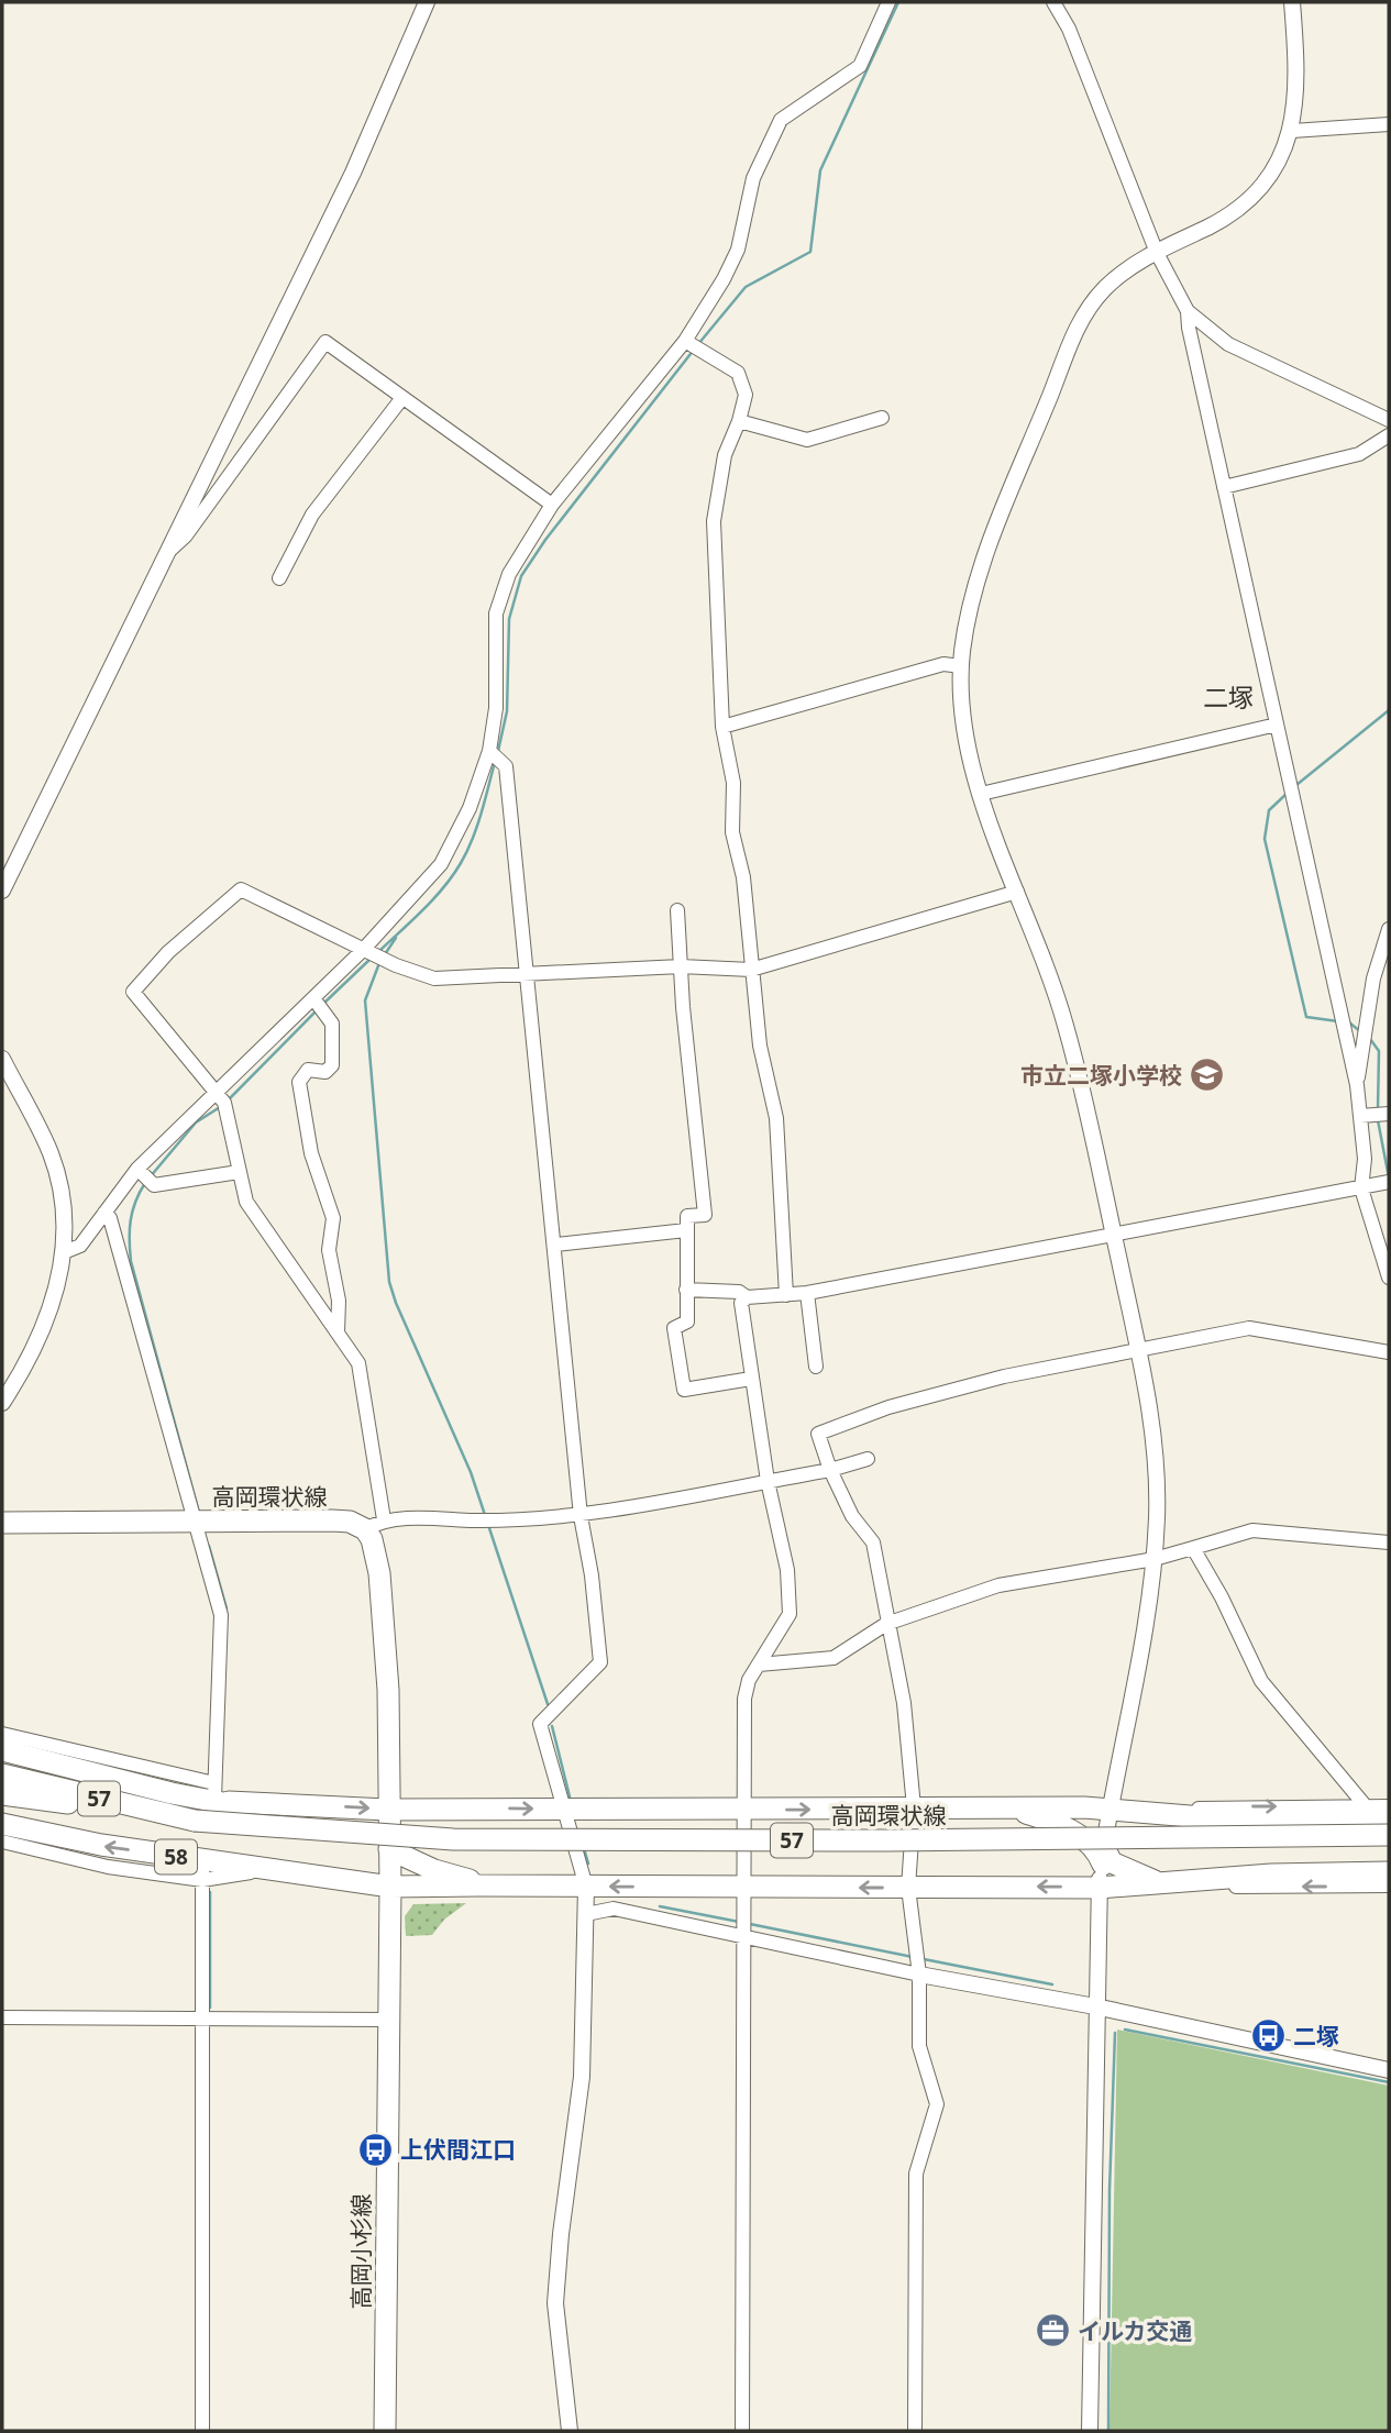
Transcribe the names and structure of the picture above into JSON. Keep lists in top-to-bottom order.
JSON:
{
  "streets": {
    "main road": [
      "高岡環状線",
      "57",
      "58",
      "高岡小杉線"
    ]
  },
  "crossings": [
    ["57", "58"],
    ["57", "高岡小杉線"],
    ["58", "高岡小杉線"]
  ],
  "districts": ["二塚"],
  "places": {
    "school or university": ["市立二塚小学校"],
    "bus stop": ["二塚", "上伏間江口"],
    "office": ["イルカ交通"]
  }
}
